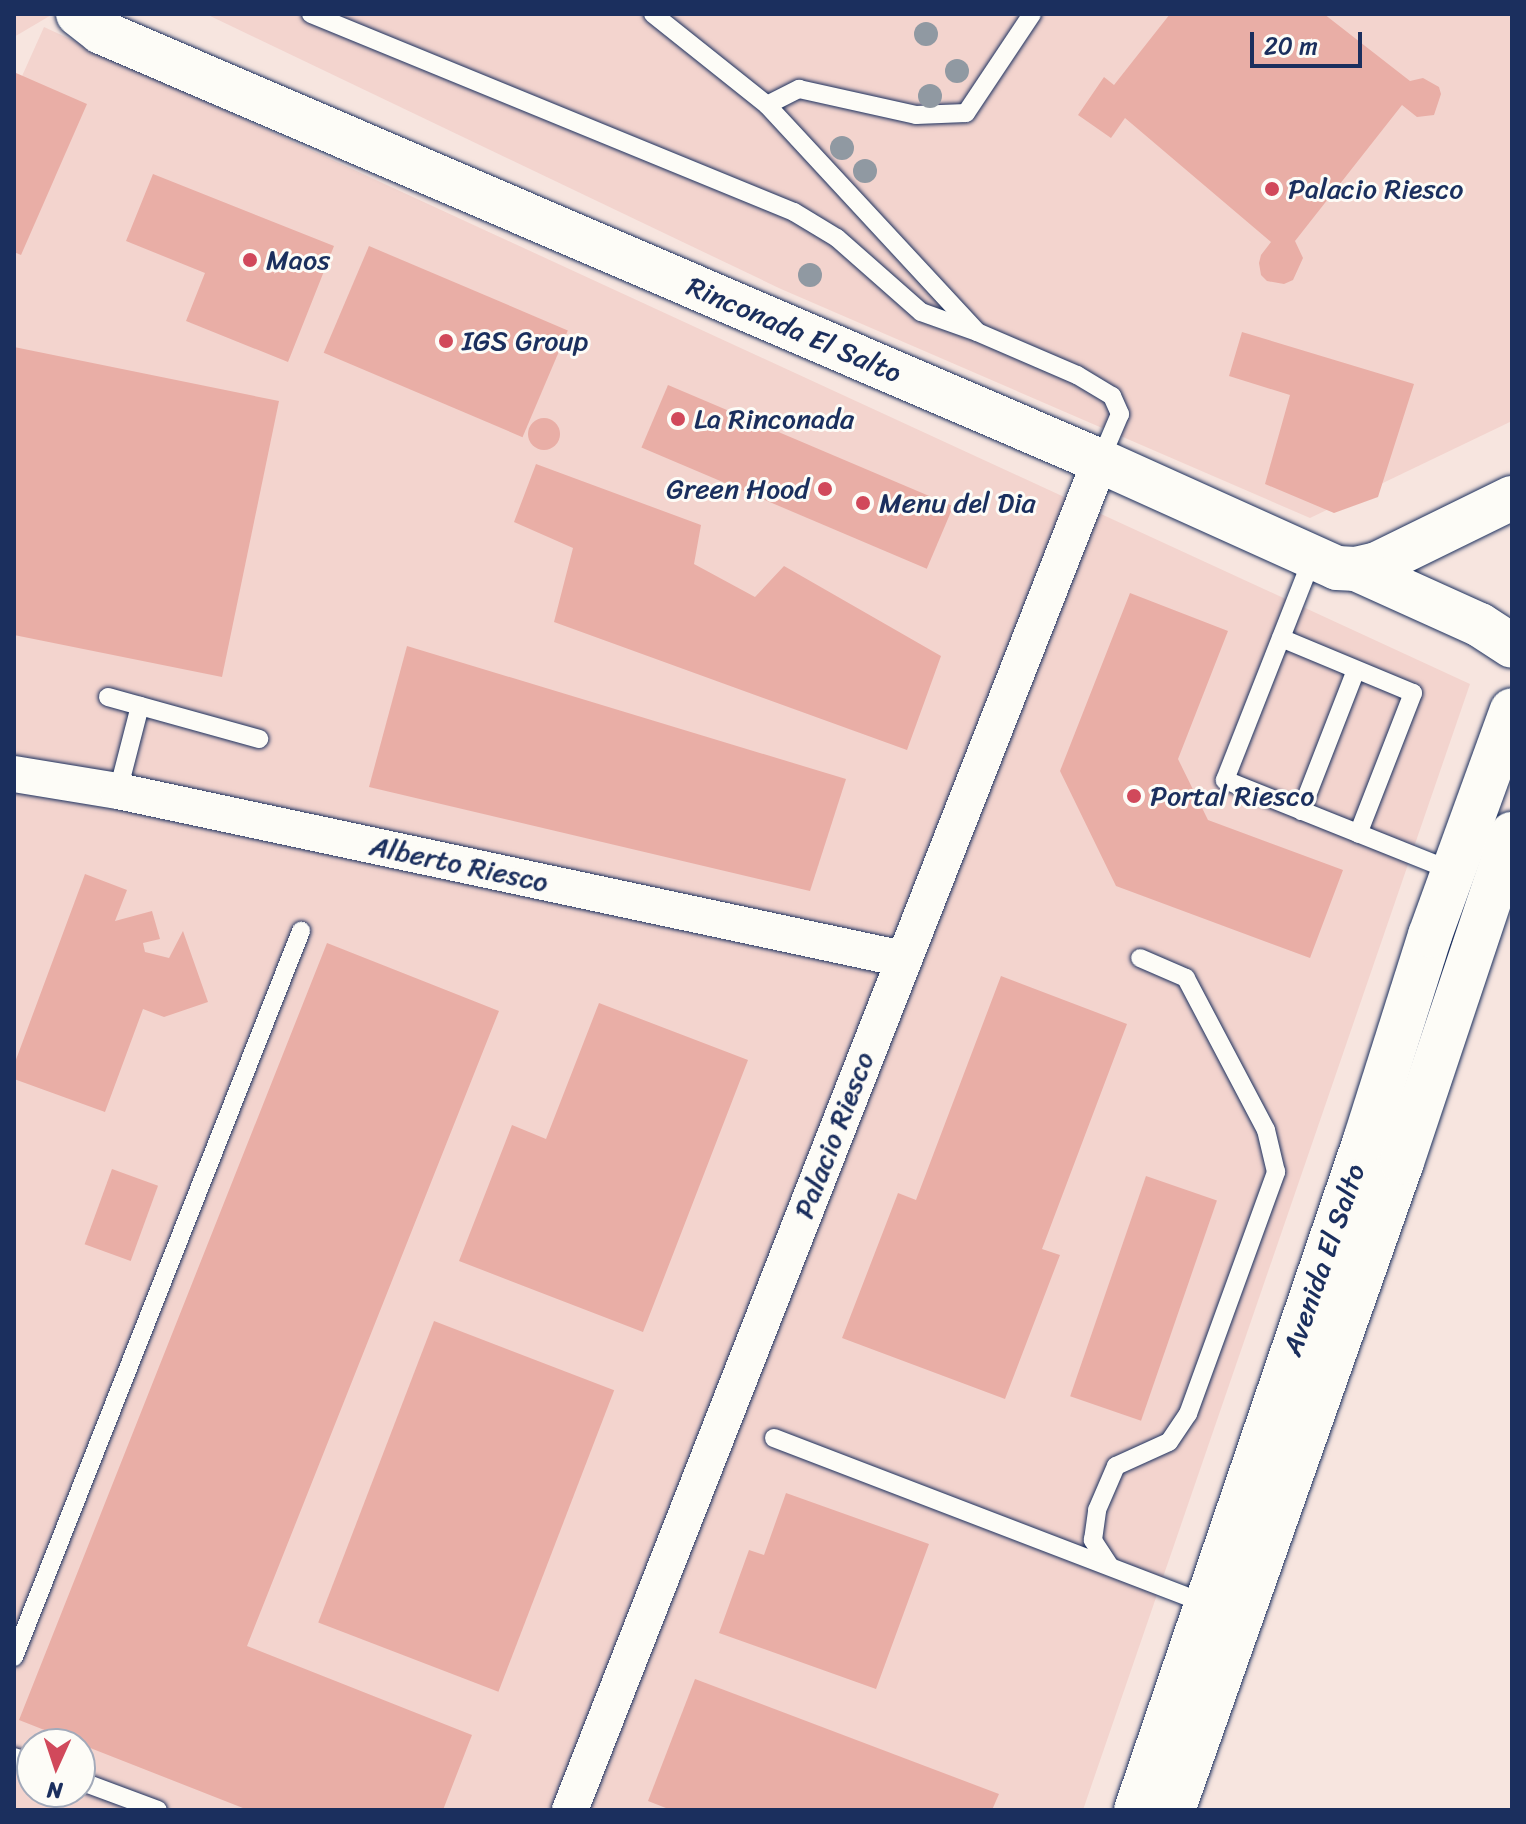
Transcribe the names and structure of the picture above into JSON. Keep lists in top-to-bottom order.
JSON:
{
  "streets": {
    "main road": ["Rinconada El Salto", "Avenida El Salto"],
    "street": ["Alberto Riesco", "Palacio Riesco"]
  },
  "crossings": [
    ["Rinconada El Salto", "Palacio Riesco"],
    ["Alberto Riesco", "Palacio Riesco"]
  ],
  "places": [
    "Palacio Riesco",
    "Maos",
    "IGS Group",
    "La Rinconada",
    "Green Hood",
    "Menu del Dia",
    "Portal Riesco"
  ],
  "scale_bar": "20 m",
  "north": "bottom"
}
